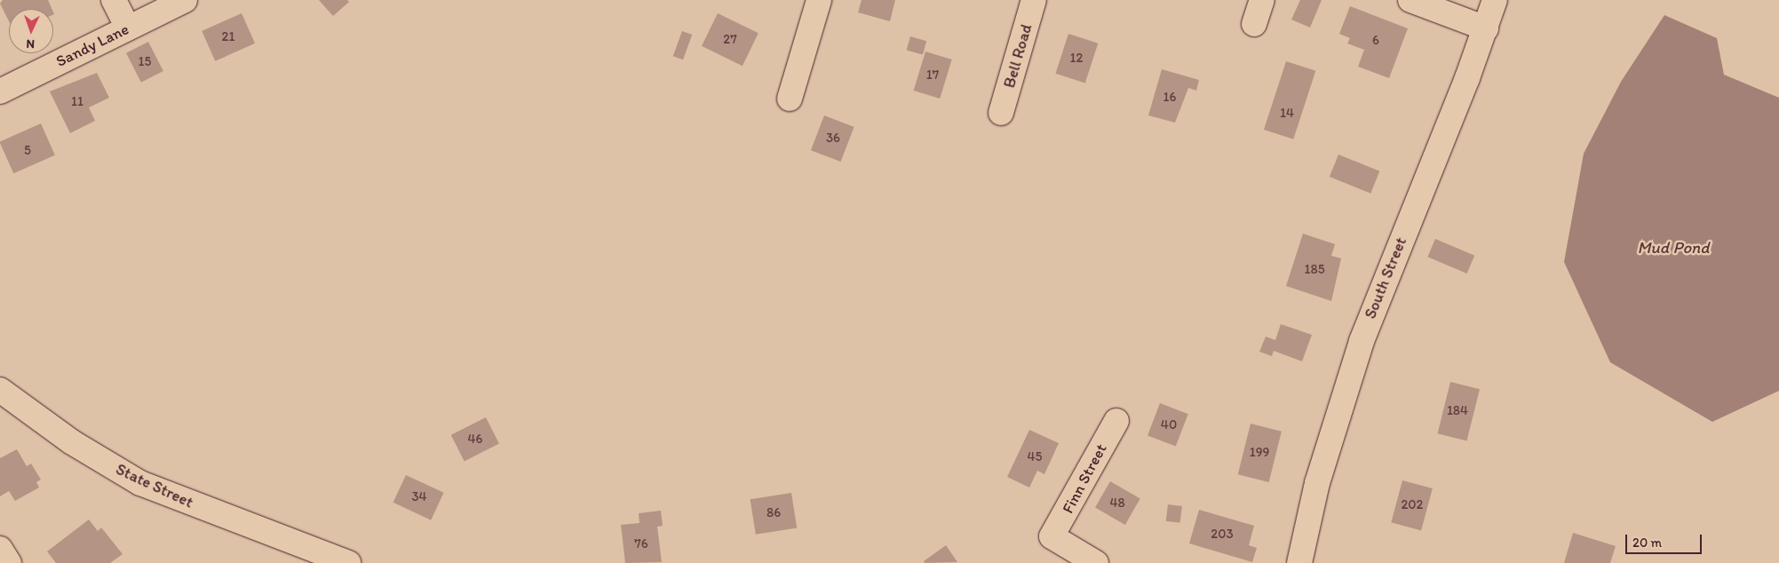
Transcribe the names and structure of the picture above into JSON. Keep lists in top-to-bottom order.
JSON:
{
  "streets": {
    "street": [
      "Sandy Lane",
      "Bell Road",
      "South Street",
      "Finn Street",
      "State Street"
    ]
  },
  "water": ["Mud Pond"],
  "house_numbers": [
    "21",
    "27",
    "6",
    "12",
    "15",
    "17",
    "16",
    "11",
    "14",
    "36",
    "5",
    "185",
    "184",
    "40",
    "46",
    "199",
    "45",
    "34",
    "48",
    "202",
    "86",
    "203",
    "76"
  ],
  "scale_bar": "20 m",
  "north": "bottom"
}
